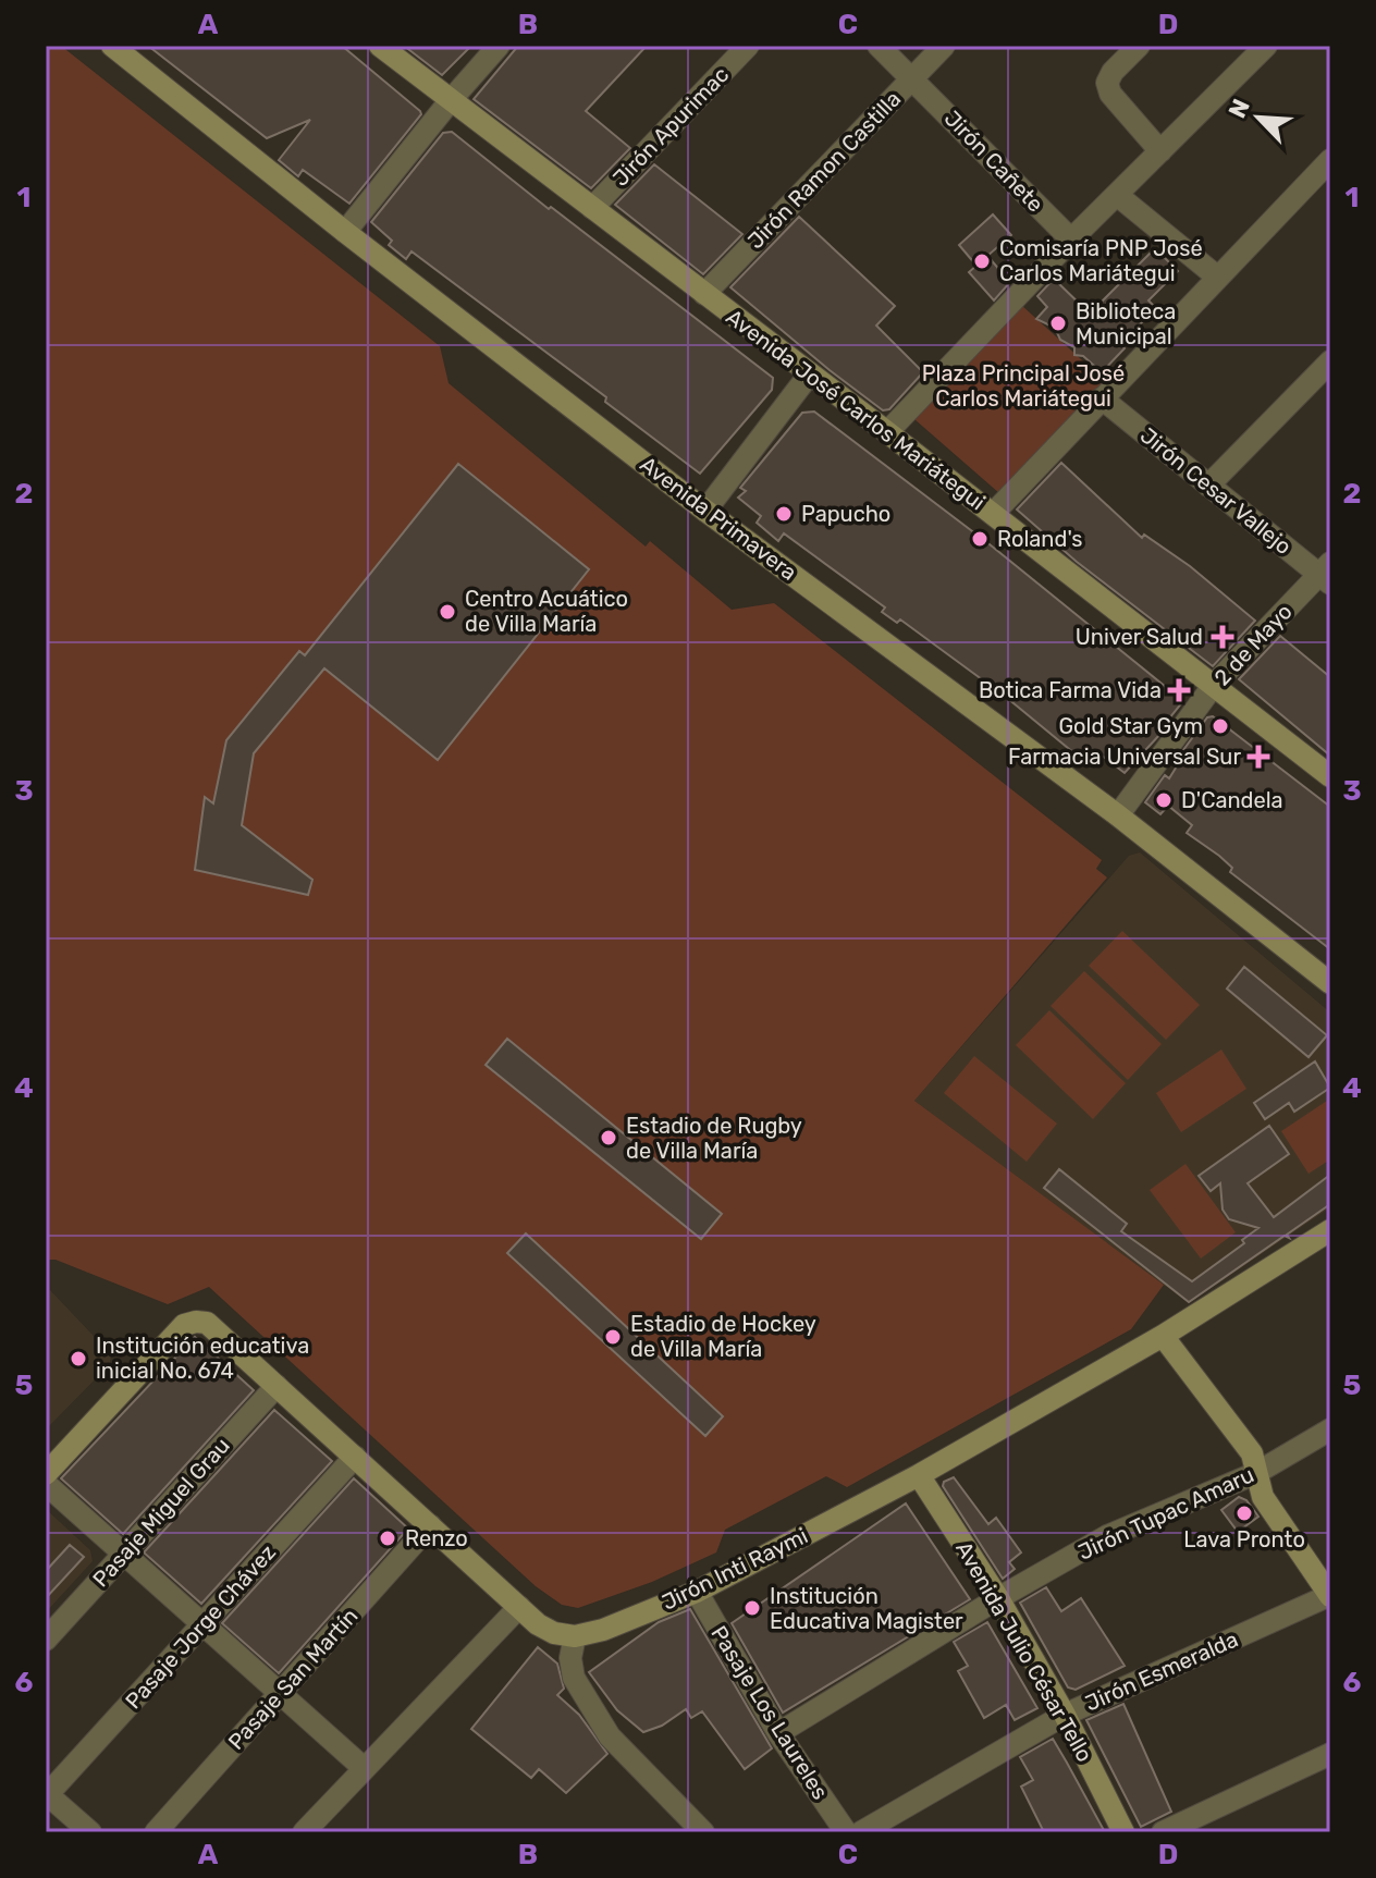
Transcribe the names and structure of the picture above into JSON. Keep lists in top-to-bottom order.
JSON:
{
  "streets": {
    "street": [
      "Jirón Apurimac",
      "Jirón Cañete",
      "Jirón Ramon Castilla",
      "Avenida José Carlos Mariátegui",
      "Jirón Cesar Vallejo",
      "Avenida Primavera",
      "2 de Mayo",
      "Pasaje Miguel Grau",
      "Jirón Tupac Amaru",
      "Jirón Inti Raymi",
      "Pasaje Jorge Chávez",
      "Avenida Julio César Tello",
      "Jirón Esmeralda",
      "Pasaje San Martín",
      "Pasaje Los Laureles"
    ]
  },
  "crossings": [
    ["Jirón Apurimac", "Avenida José Carlos Mariátegui"],
    ["Jirón Cañete", "Jirón Ramon Castilla"],
    ["Jirón Ramon Castilla", "Avenida José Carlos Mariátegui"],
    ["Avenida José Carlos Mariátegui", "2 de Mayo"],
    ["Jirón Cesar Vallejo", "2 de Mayo"],
    ["Avenida Primavera", "2 de Mayo"],
    ["Jirón Tupac Amaru", "Avenida Julio César Tello"],
    ["Jirón Tupac Amaru", "Pasaje Los Laureles"],
    ["Jirón Inti Raymi", "Avenida Julio César Tello"],
    ["Jirón Inti Raymi", "Pasaje Los Laureles"],
    ["Avenida Julio César Tello", "Jirón Esmeralda"]
  ],
  "parks": ["Plaza Principal José Carlos Mariátegui"],
  "places": {
    "other": [
      "Comisaría PNP José Carlos Mariátegui",
      "Biblioteca Municipal",
      "Papucho",
      "Roland's",
      "Centro Acuático de Villa María",
      "Gold Star Gym",
      "D'Candela",
      "Estadio de Rugby de Villa María",
      "Estadio de Hockey de Villa María",
      "Institución educativa inicial No. 674",
      "Lava Pronto",
      "Renzo",
      "Institución Educativa Magister"
    ],
    "health": ["Univer Salud", "Botica Farma Vida", "Farmacia Universal Sur"]
  },
  "north": "top left",
  "grid": {
    "columns": [
      "A",
      "B",
      "C",
      "D"
    ],
    "rows": [
      "1",
      "2",
      "3",
      "4",
      "5",
      "6"
    ]
  }
}
